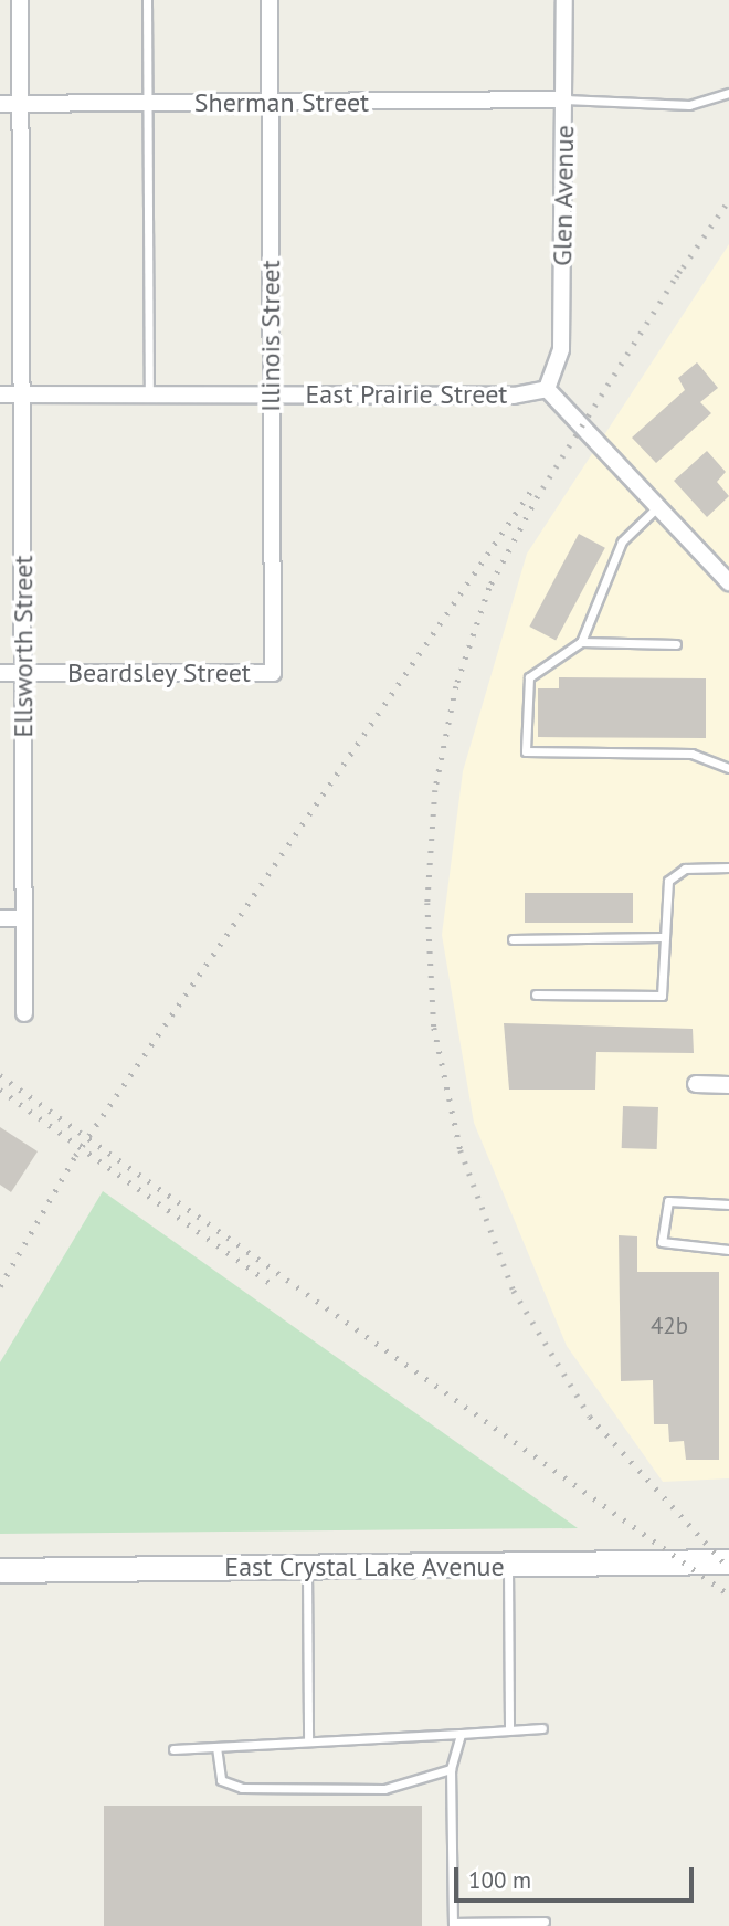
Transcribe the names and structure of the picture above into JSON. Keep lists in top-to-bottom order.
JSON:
{
  "streets": {
    "street": [
      "Sherman Street",
      "Glen Avenue",
      "Illinois Street",
      "East Prairie Street",
      "Ellsworth Street",
      "Beardsley Street",
      "East Crystal Lake Avenue"
    ]
  },
  "crossings": [
    ["Sherman Street", "Glen Avenue"],
    ["Sherman Street", "Illinois Street"],
    ["Sherman Street", "Ellsworth Street"],
    ["Glen Avenue", "East Prairie Street"],
    ["Illinois Street", "East Prairie Street"],
    ["Illinois Street", "Beardsley Street"],
    ["East Prairie Street", "Ellsworth Street"],
    ["Ellsworth Street", "Beardsley Street"]
  ],
  "house_numbers": ["42b"],
  "scale_bar": "100 m"
}
